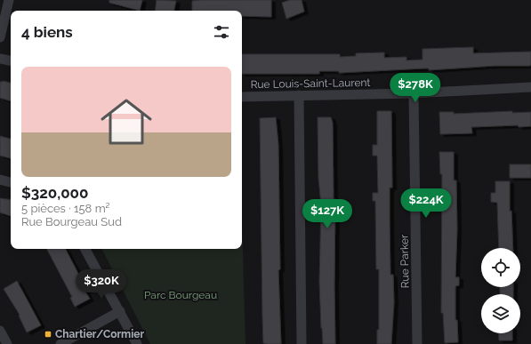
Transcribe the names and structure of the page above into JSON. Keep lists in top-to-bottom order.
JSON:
{
  "streets": {
    "street": ["Rue Louis-Saint-Laurent", "Rue Parker"]
  },
  "crossings": [
    ["Rue Louis-Saint-Laurent", "Rue Parker"]
  ],
  "parks": ["Parc Bourgeau"],
  "places": {
    "transit": ["Chartier/Cormier"]
  },
  "page": {
    "heading": "4 biens",
    "list": [
      {
        "name": "$320,000",
        "note": "5 pièces · 158 m² · Rue Bourgeau Sud"
      }
    ],
    "price": [
      "$278K",
      "$224K",
      "$127K",
      "$320K"
    ]
  }
}
